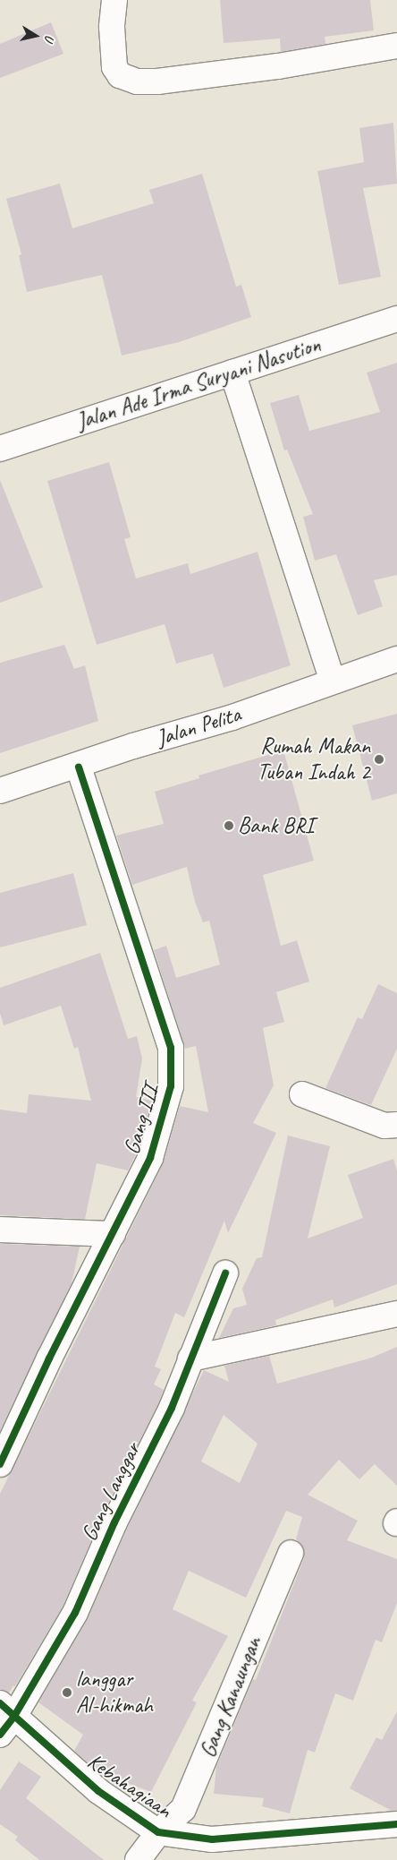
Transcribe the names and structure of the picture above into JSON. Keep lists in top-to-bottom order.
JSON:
{
  "streets": {
    "street": [
      "Jalan Ade Irma Suryani Nasution",
      "Jalan Pelita",
      "Gang III",
      "Gang Langgar",
      "Gang Kanaungan",
      "Kebahagiaan"
    ]
  },
  "crossings": [
    ["Jalan Pelita", "Gang III"],
    ["Gang Langgar", "Kebahagiaan"],
    ["Gang Kanaungan", "Kebahagiaan"]
  ],
  "places": ["Rumah Makan Tuban Indah 2", "Bank BRI", "langgar Al-hikmah"],
  "north": "right"
}
